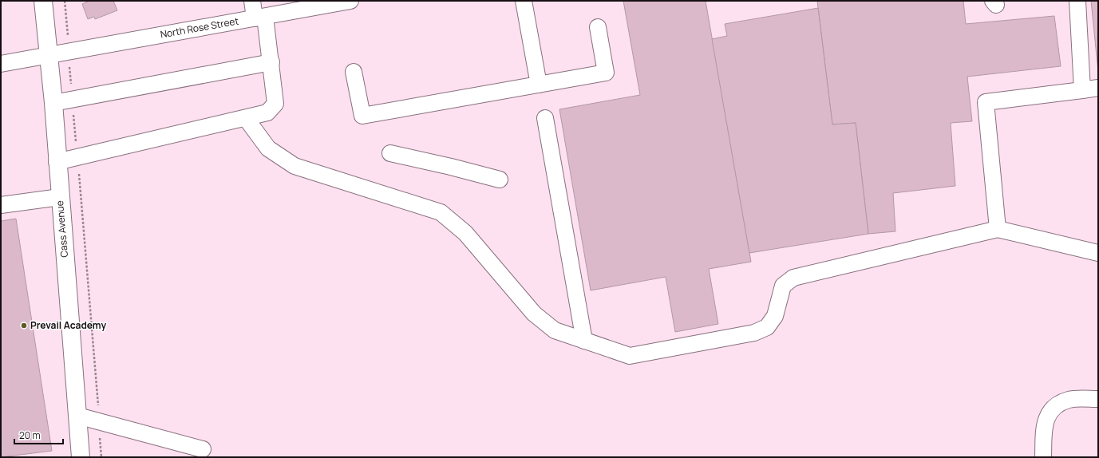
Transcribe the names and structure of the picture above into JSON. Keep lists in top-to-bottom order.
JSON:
{
  "streets": {
    "main road": ["Cass Avenue"],
    "street": ["North Rose Street"]
  },
  "crossings": [
    ["North Rose Street", "Cass Avenue"]
  ],
  "places": ["Prevail Academy"],
  "scale_bar": "20 m"
}
